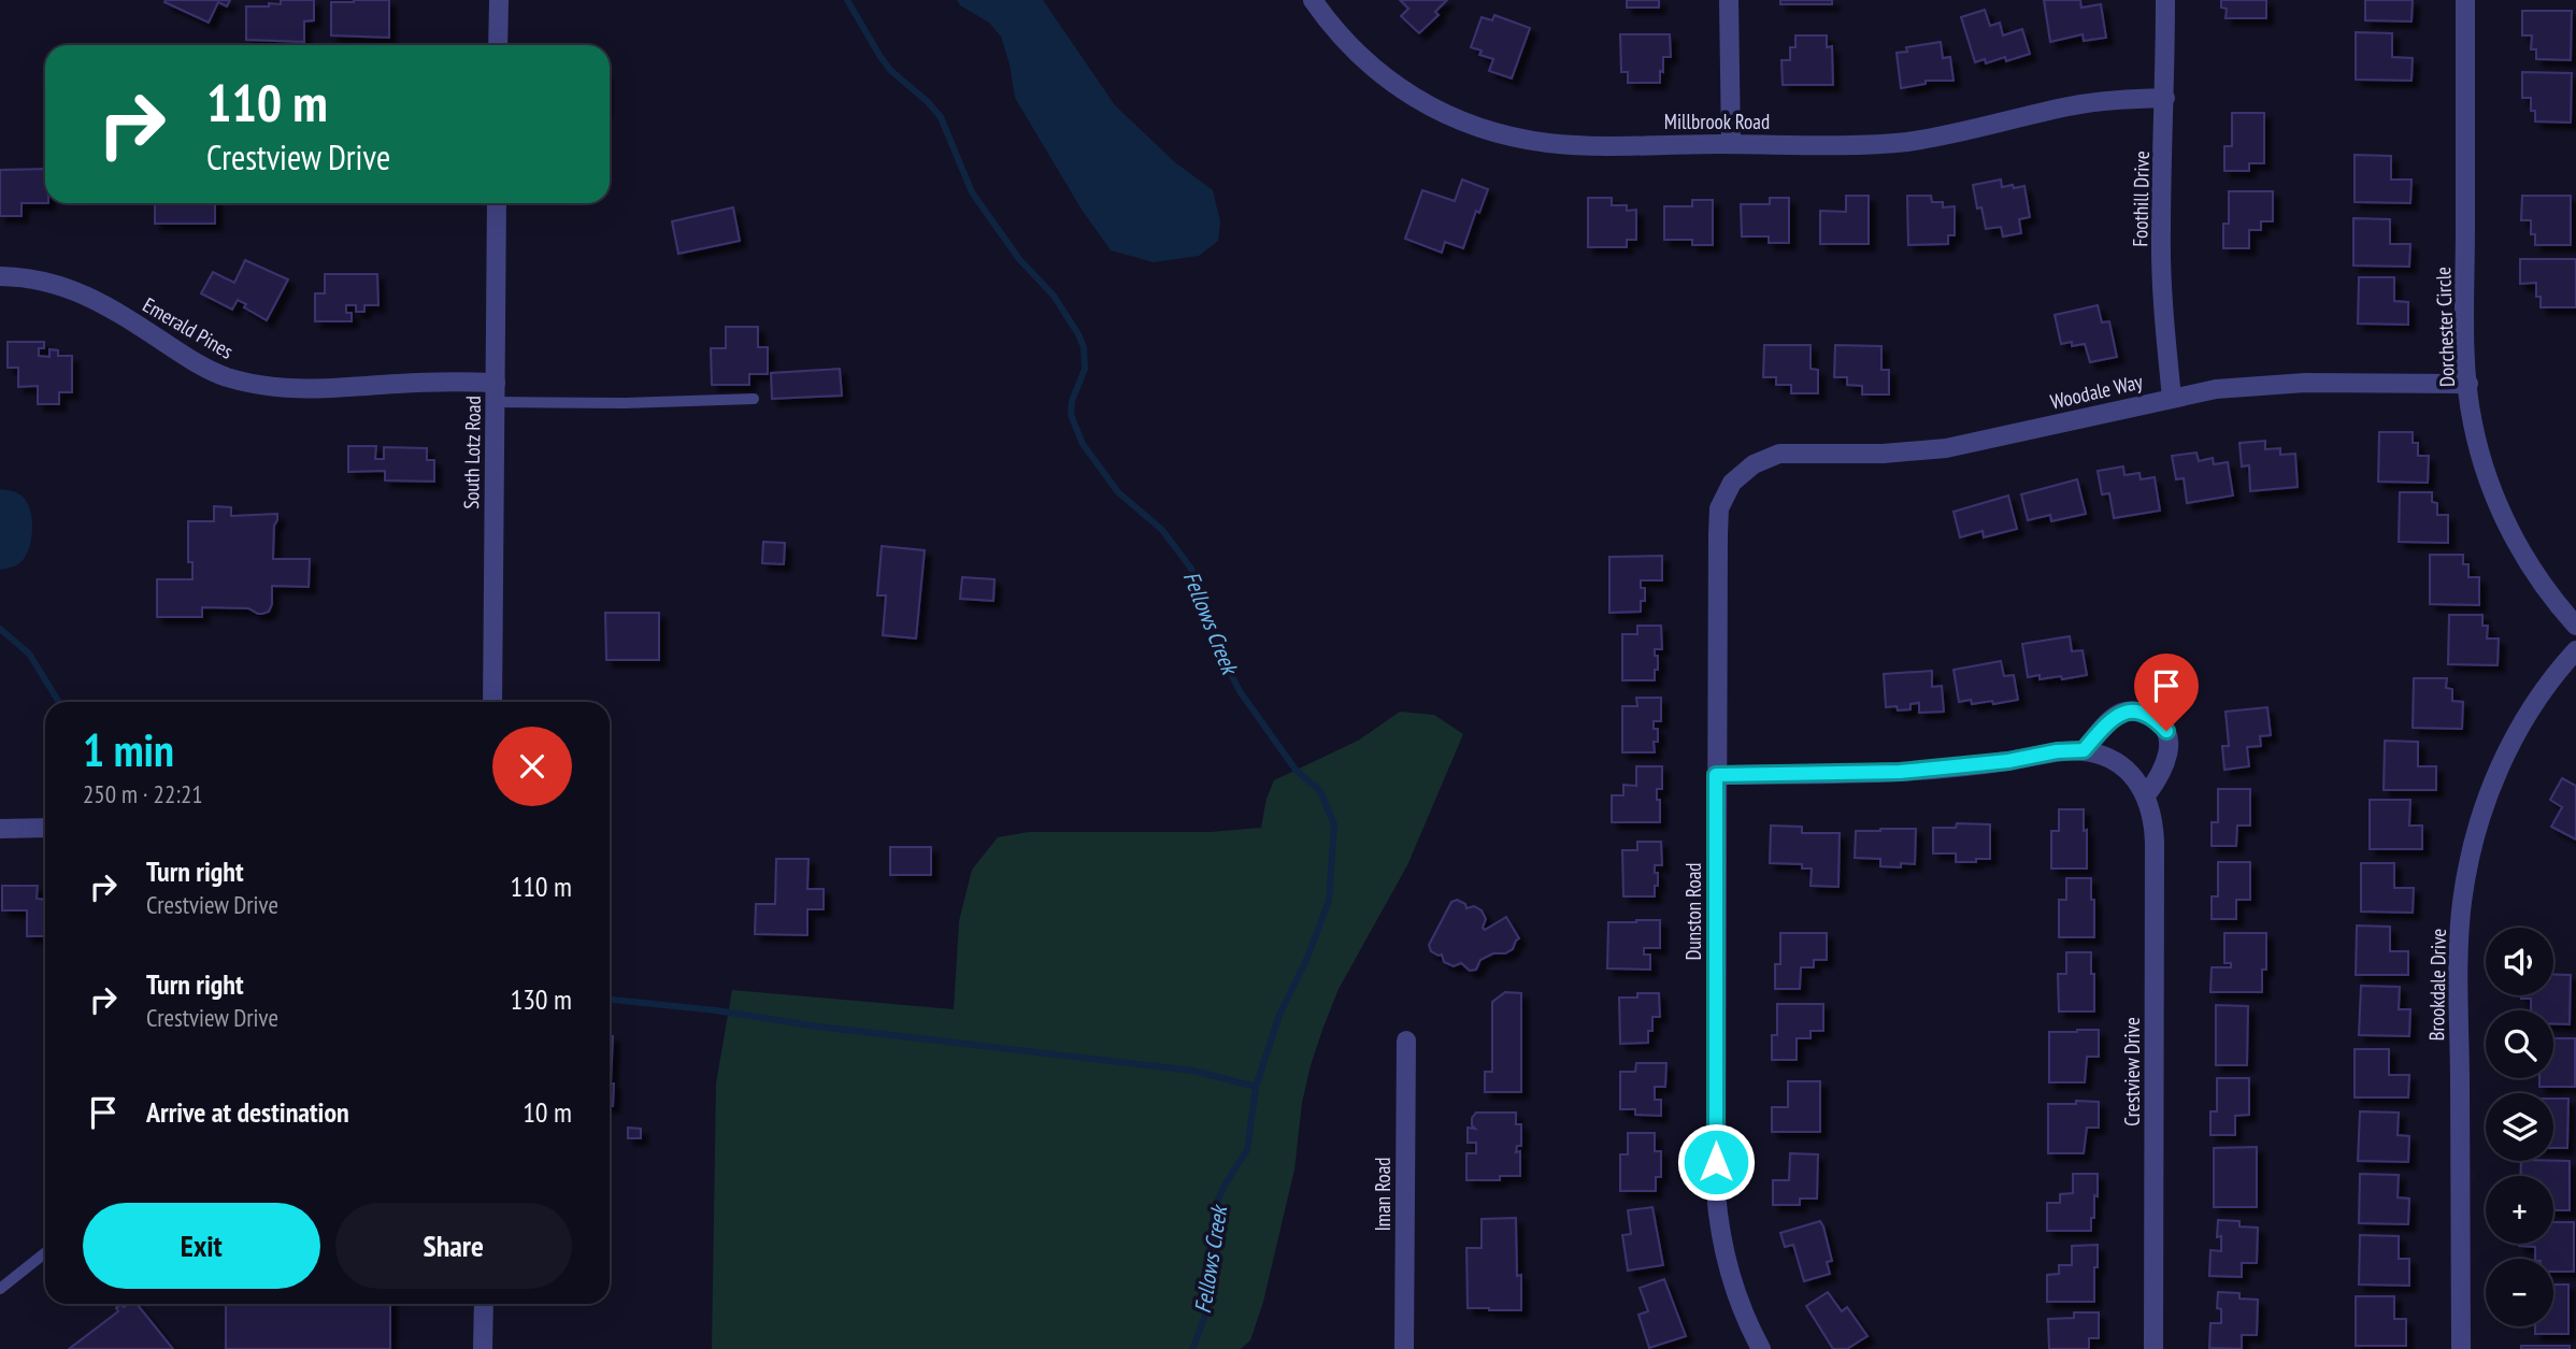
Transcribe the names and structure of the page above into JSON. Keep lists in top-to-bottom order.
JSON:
{
  "streets": {
    "street": [
      "Millbrook Road",
      "Foothill Drive",
      "Dorchester Circle",
      "Emerald Pines",
      "Woodale Way",
      "South Lotz Road",
      "Dunston Road",
      "Brookdale Drive",
      "Crestview Drive",
      "Iman Road"
    ]
  },
  "crossings": [
    ["Millbrook Road", "Foothill Drive"],
    ["Foothill Drive", "Woodale Way"],
    ["Dorchester Circle", "Woodale Way"],
    ["Emerald Pines", "South Lotz Road"],
    ["Woodale Way", "Dunston Road"],
    ["Dunston Road", "Crestview Drive"]
  ],
  "water": ["Fellows Creek"],
  "page": {
    "turn": ["110 m", "Crestview Drive"],
    "heading": ["1 min", "250 m · 22:21"],
    "list": [
      {
        "name": "Turn right",
        "note": "Crestview Drive",
        "value": "110 m"
      },
      {
        "name": "Turn right",
        "note": "Crestview Drive",
        "value": "130 m"
      },
      {
        "name": "Arrive at destination",
        "value": "10 m"
      }
    ],
    "map_buttons": ["+", "−"],
    "buttons": ["Exit", "Share"]
  }
}
